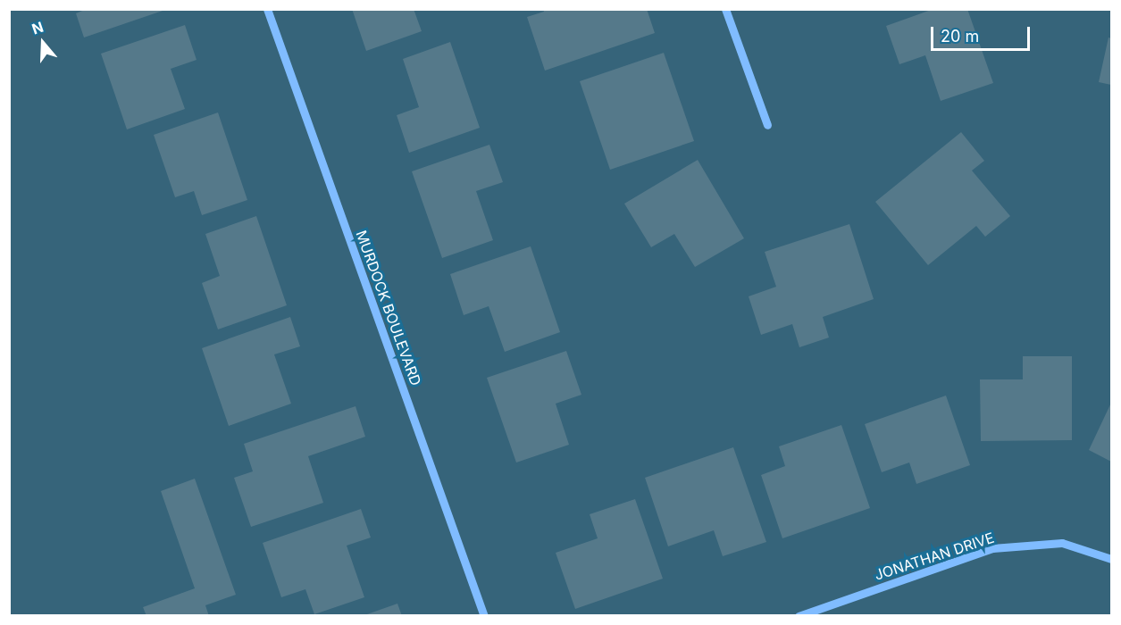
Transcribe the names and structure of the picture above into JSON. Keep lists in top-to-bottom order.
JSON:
{
  "streets": {
    "street": ["MURDOCK BOULEVARD", "JONATHAN DRIVE"]
  },
  "scale_bar": "20 m",
  "north": "top"
}
